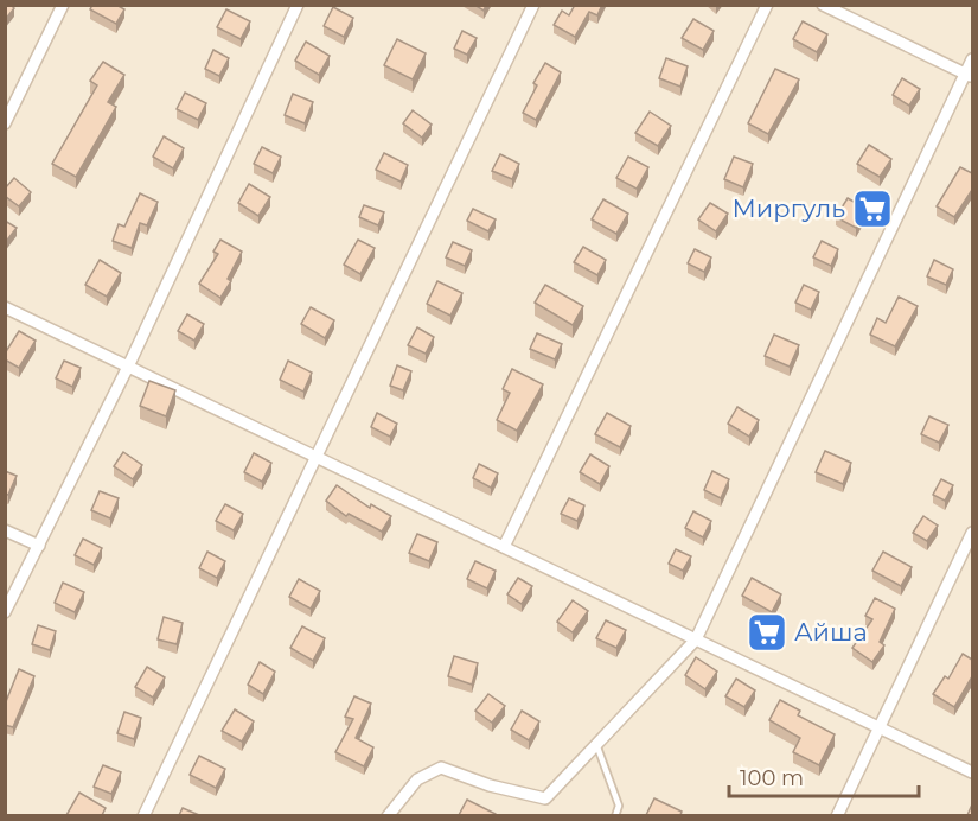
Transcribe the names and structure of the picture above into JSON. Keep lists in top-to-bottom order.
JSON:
{
  "places": {
    "supermarket": ["Миргуль", "Айша"]
  },
  "scale_bar": "100 m"
}
